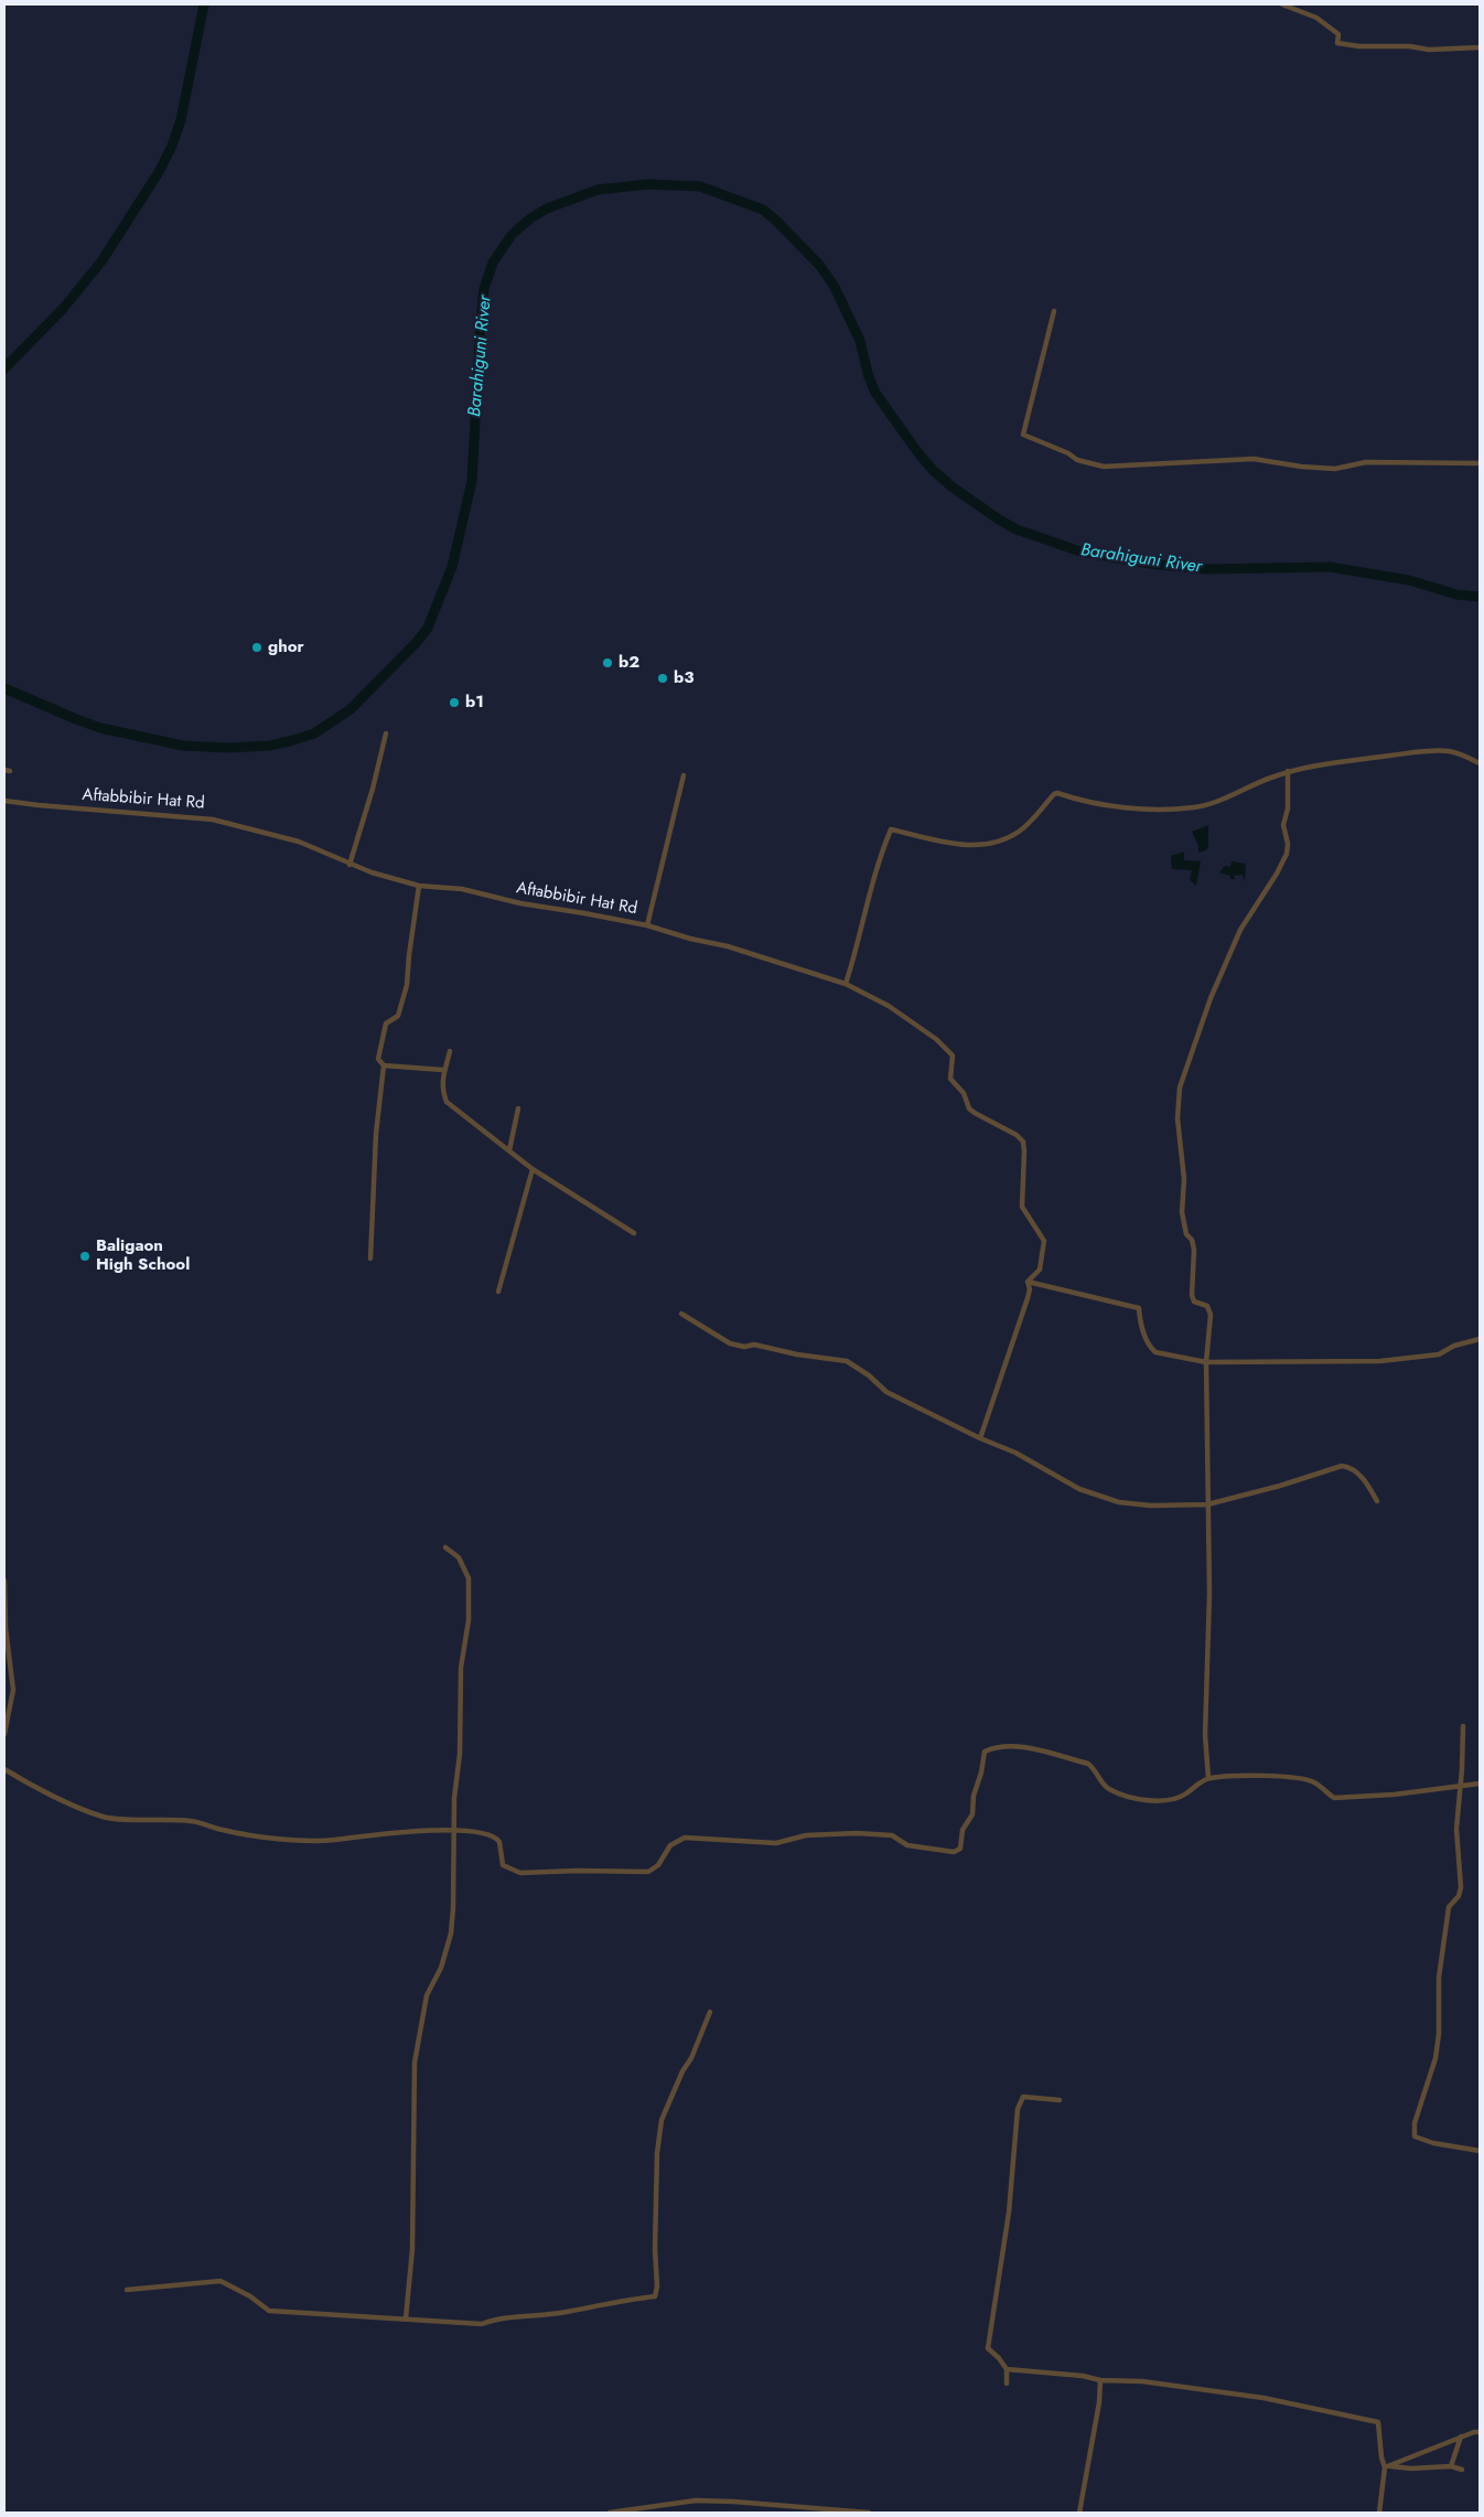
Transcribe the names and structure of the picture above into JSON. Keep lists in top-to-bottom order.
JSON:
{
  "streets": {
    "street": ["Aftabbibir Hat Rd"]
  },
  "water": ["Barahiguni River"],
  "places": [
    "ghor",
    "b2",
    "b3",
    "b1",
    "Baligaon High School"
  ]
}
